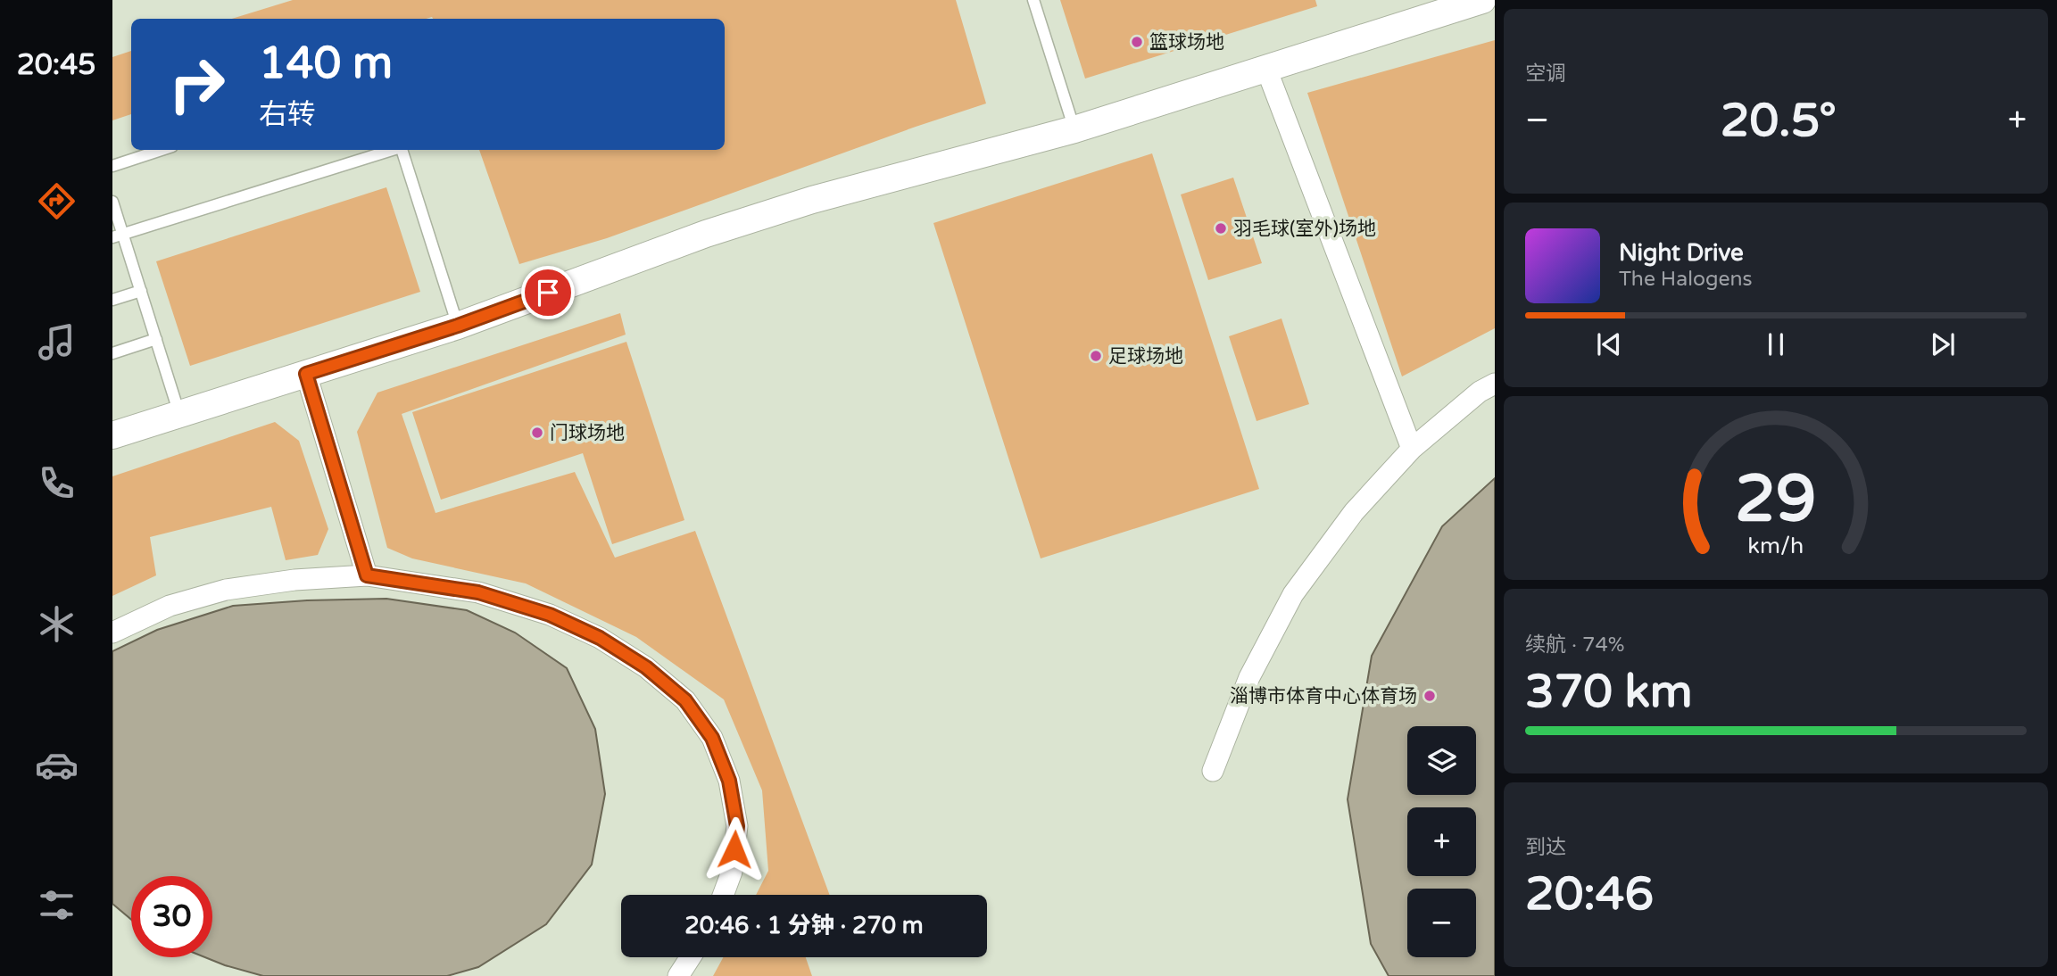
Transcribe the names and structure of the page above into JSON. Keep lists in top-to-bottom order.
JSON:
{
  "places": [
    "篮球场地",
    "羽毛球(室外)场地",
    "足球场地",
    "门球场地",
    "淄博市体育中心体育场"
  ],
  "page": {
    "tabs": "20:45",
    "tile": [
      "空调",
      ["续航 · 74%", "370 km"],
      ["到达", "20:46"]
    ],
    "turn": ["140 m", "右转"],
    "heat": ["−", "20.5°", "+"],
    "song": ["Night Drive", "The Halogens"],
    "map_buttons": ["+", "−"],
    "limit": "30",
    "trip": "20:46 · 1 分钟 · 270 m",
    "gauge": ["29", "km/h"]
  }
}
